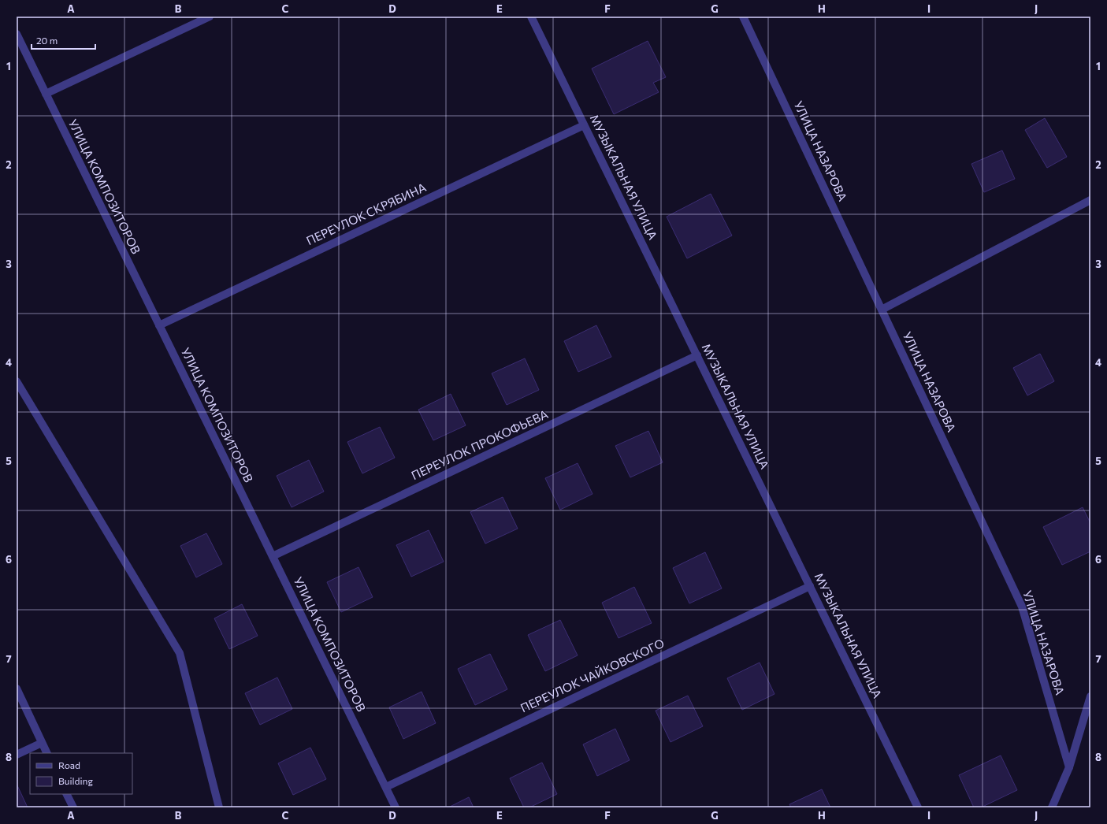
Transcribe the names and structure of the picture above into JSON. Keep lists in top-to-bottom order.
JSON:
{
  "streets": {
    "street": [
      "УЛИЦА НАЗАРОВА",
      "МУЗЫКАЛЬНАЯ УЛИЦА",
      "УЛИЦА КОМПОЗИТОРОВ",
      "ПЕРЕУЛОК СКРЯБИНА",
      "ПЕРЕУЛОК ПРОКОФЬЕВА",
      "ПЕРЕУЛОК ЧАЙКОВСКОГО"
    ]
  },
  "crossings": [
    ["МУЗЫКАЛЬНАЯ УЛИЦА", "ПЕРЕУЛОК СКРЯБИНА"],
    ["МУЗЫКАЛЬНАЯ УЛИЦА", "ПЕРЕУЛОК ПРОКОФЬЕВА"],
    ["МУЗЫКАЛЬНАЯ УЛИЦА", "ПЕРЕУЛОК ЧАЙКОВСКОГО"],
    ["УЛИЦА КОМПОЗИТОРОВ", "ПЕРЕУЛОК СКРЯБИНА"],
    ["УЛИЦА КОМПОЗИТОРОВ", "ПЕРЕУЛОК ПРОКОФЬЕВА"],
    ["УЛИЦА КОМПОЗИТОРОВ", "ПЕРЕУЛОК ЧАЙКОВСКОГО"]
  ],
  "legend": ["Road", "Building"],
  "scale_bar": "20 m",
  "grid": {
    "columns": [
      "A",
      "B",
      "C",
      "D",
      "E",
      "F",
      "G",
      "H",
      "I",
      "J"
    ],
    "rows": [
      "1",
      "2",
      "3",
      "4",
      "5",
      "6",
      "7",
      "8"
    ]
  }
}
